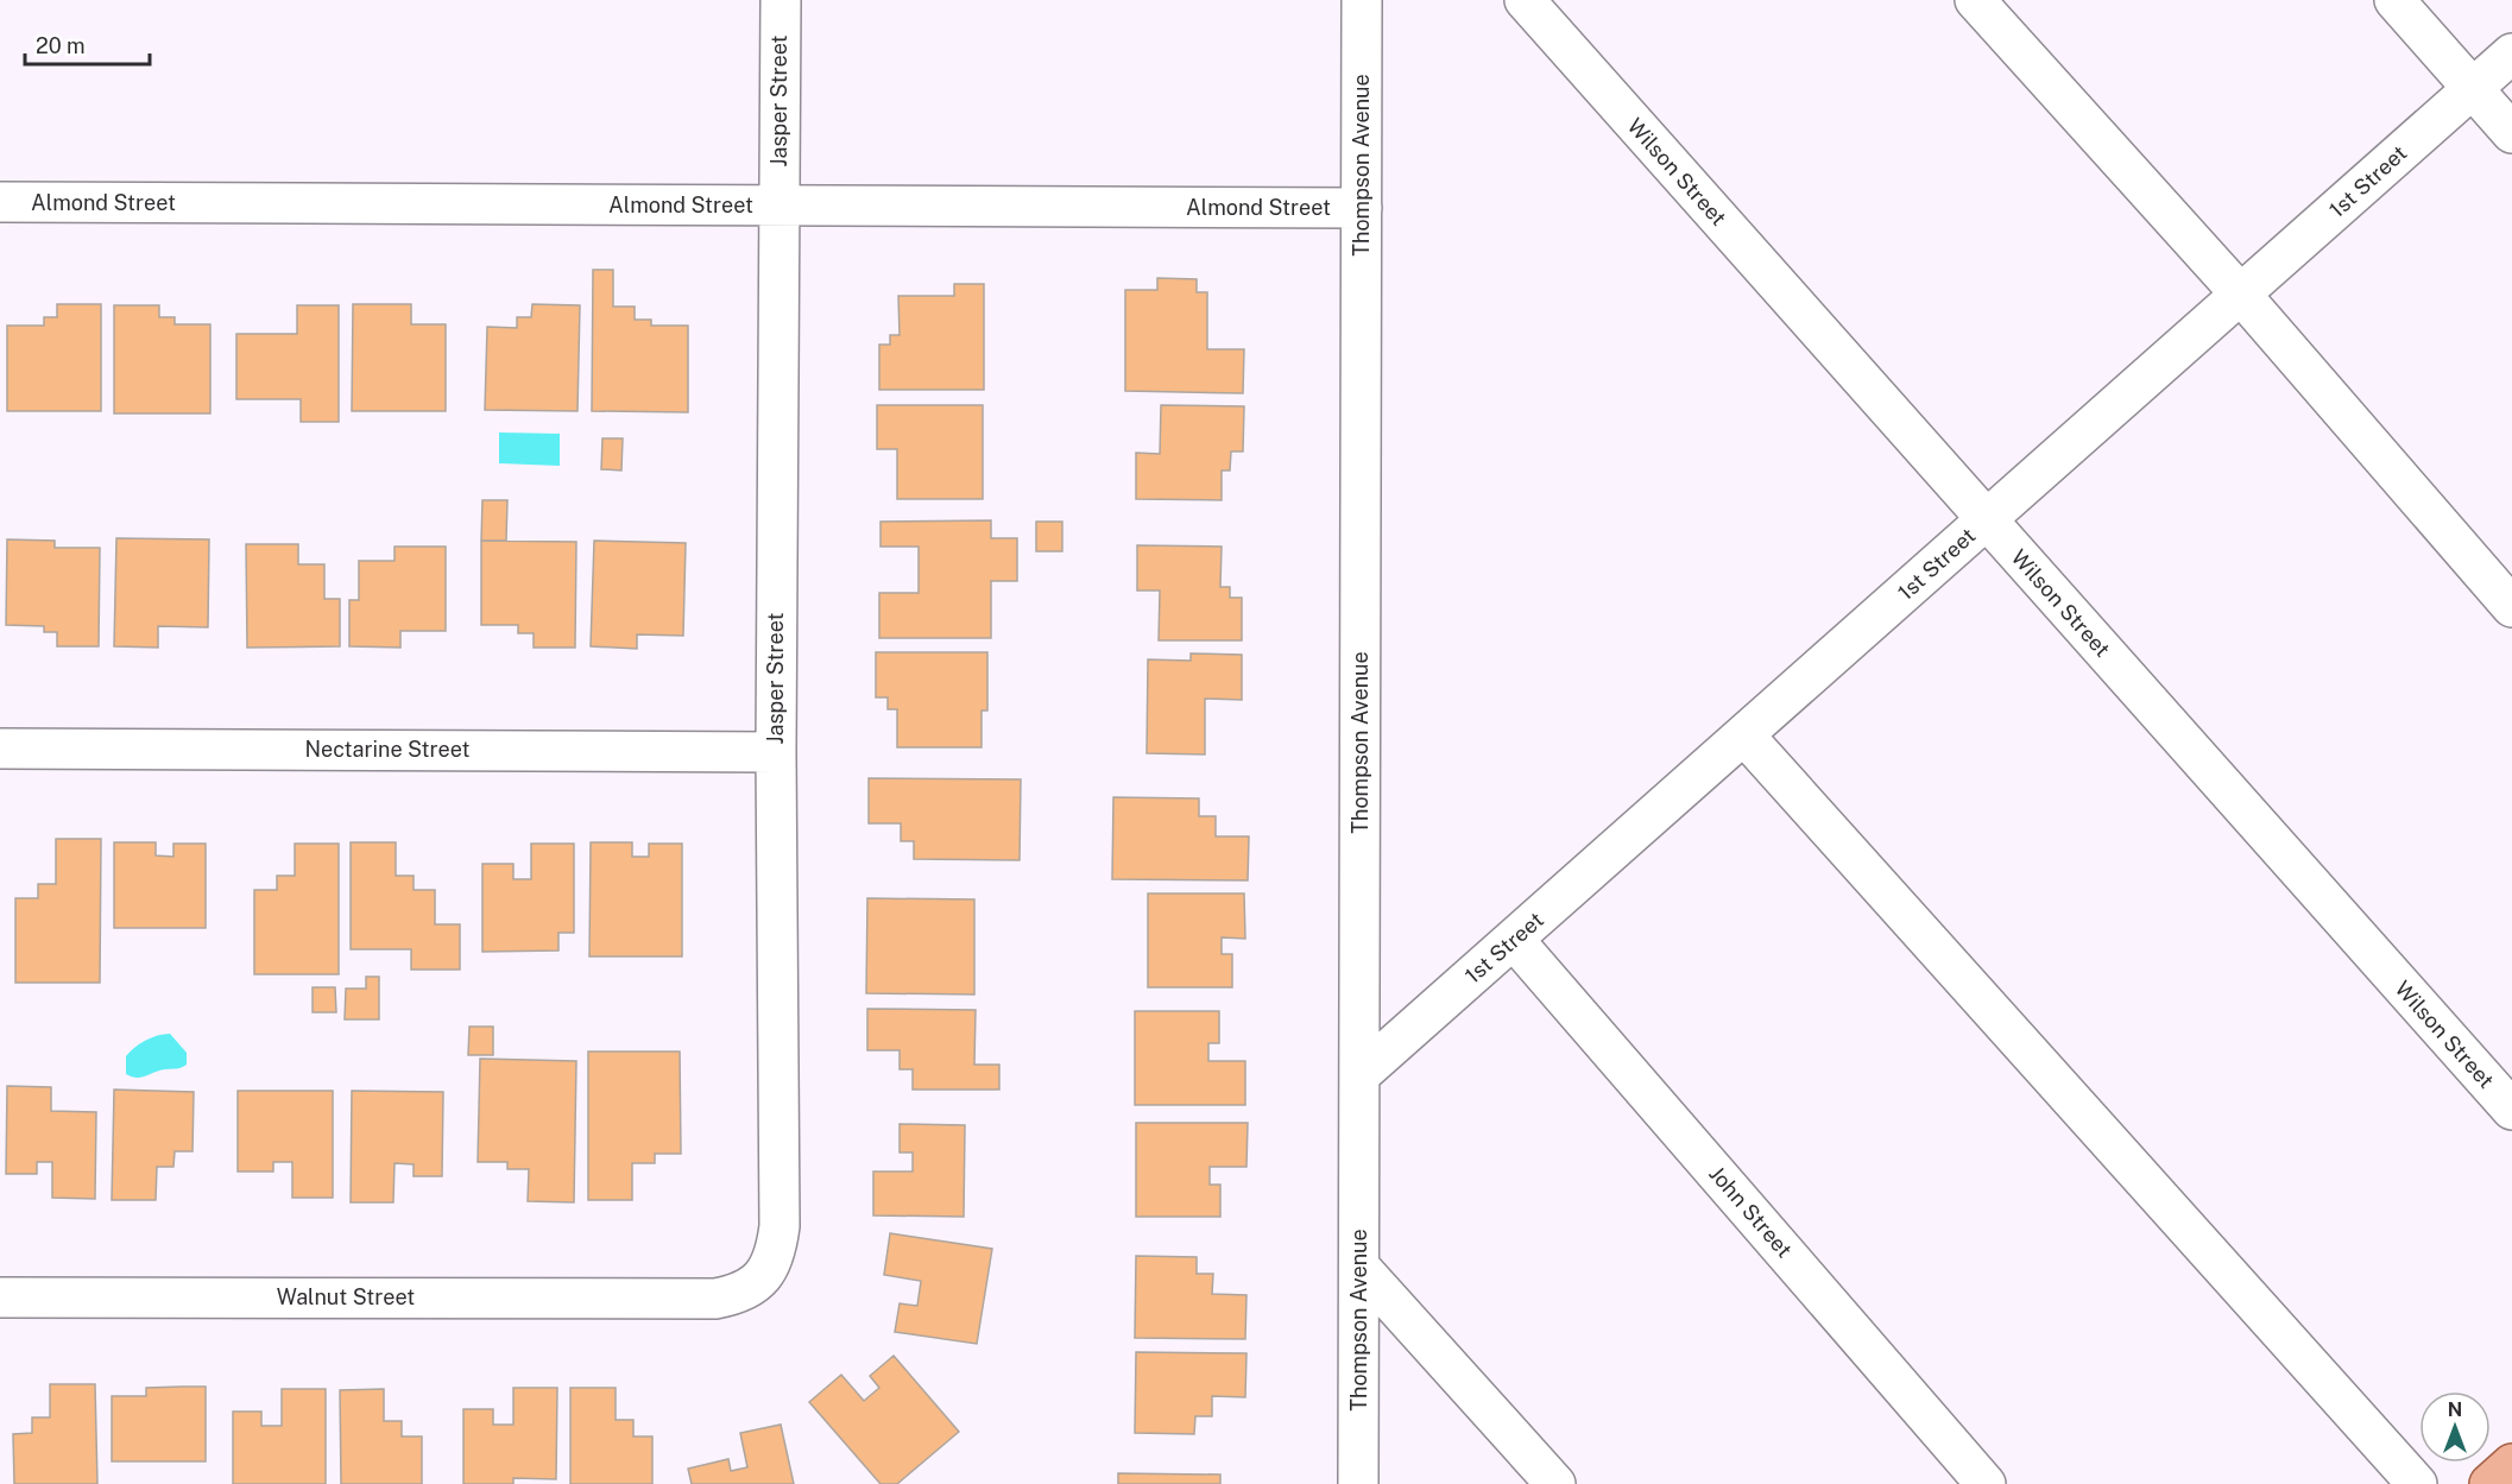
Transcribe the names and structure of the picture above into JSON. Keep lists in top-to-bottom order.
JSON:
{
  "streets": {
    "street": [
      "Jasper Street",
      "Thompson Avenue",
      "Wilson Street",
      "1st Street",
      "Almond Street",
      "Nectarine Street",
      "John Street",
      "Walnut Street"
    ]
  },
  "crossings": [
    ["Jasper Street", "Almond Street"],
    ["Jasper Street", "Nectarine Street"],
    ["Jasper Street", "Walnut Street"],
    ["Thompson Avenue", "1st Street"],
    ["Thompson Avenue", "Almond Street"],
    ["Wilson Street", "1st Street"],
    ["1st Street", "John Street"]
  ],
  "scale_bar": "20 m",
  "north": "top"
}
